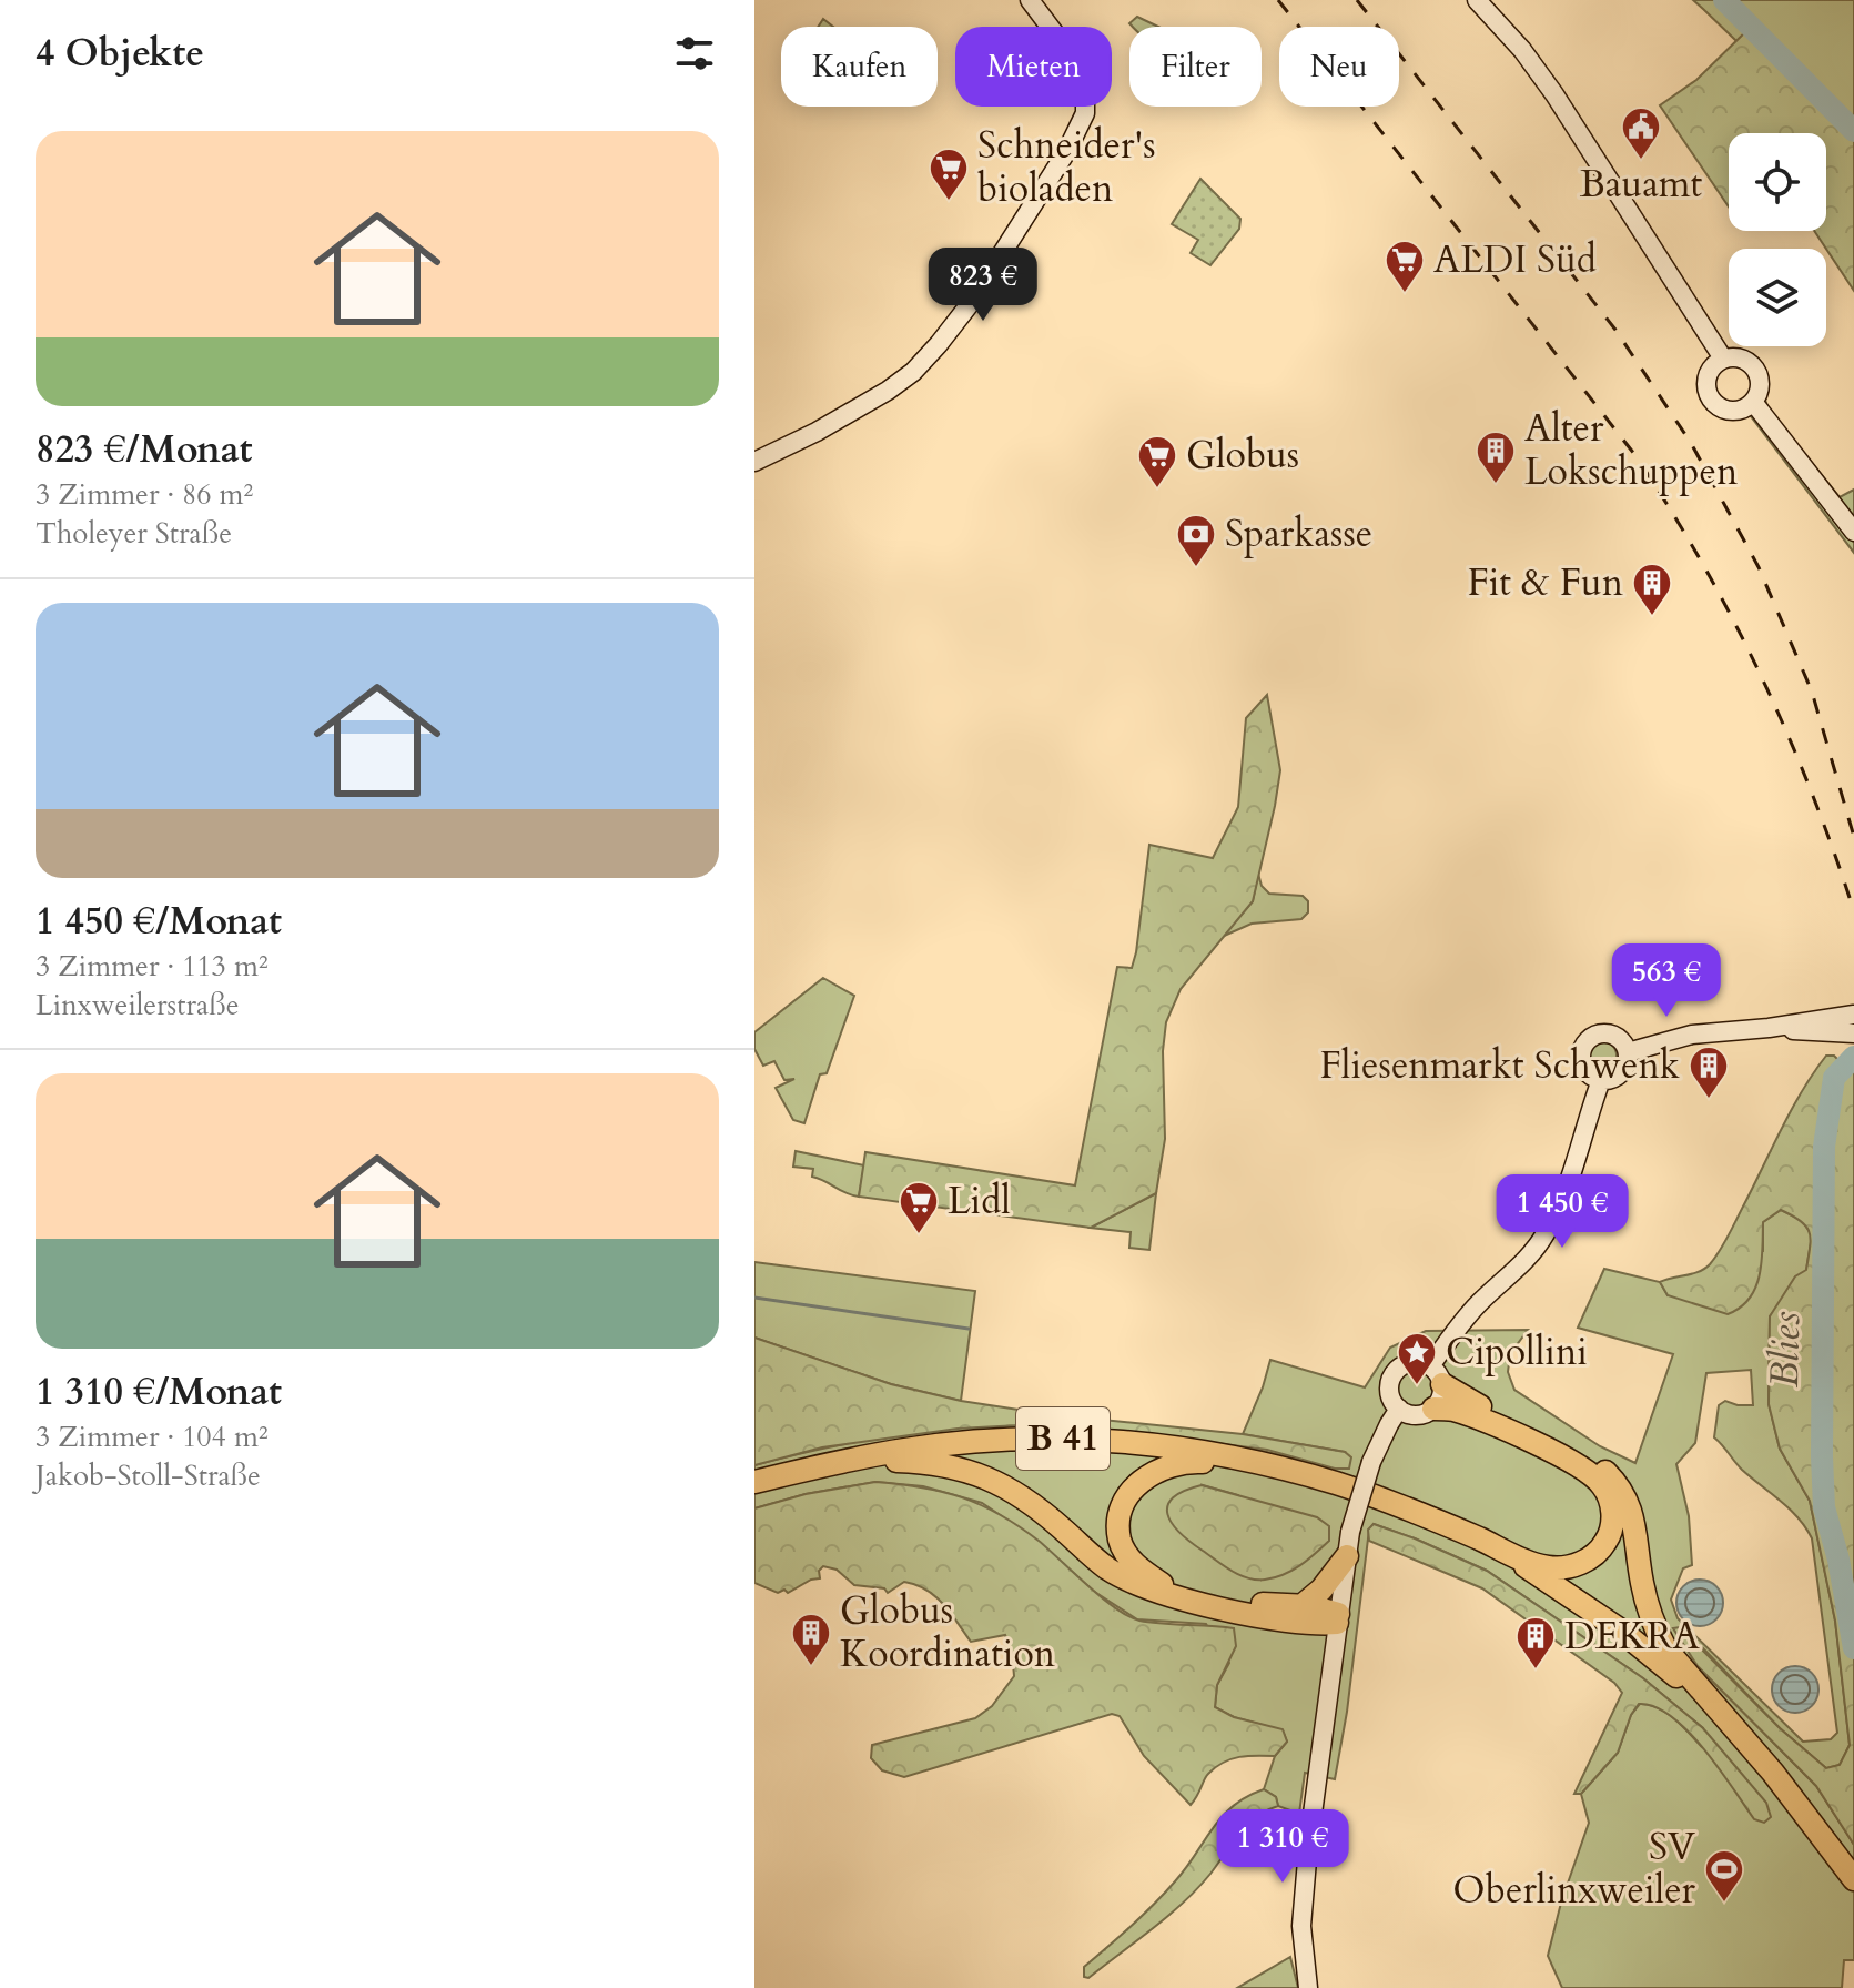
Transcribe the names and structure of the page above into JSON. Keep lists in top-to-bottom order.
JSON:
{
  "streets": {
    "highway": ["B 41"]
  },
  "water": ["Blies"],
  "places": {
    "public building": ["Bauamt"],
    "supermarket": [
      "Schneider's bioladen",
      "ALDI Süd",
      "Globus",
      "Lidl"
    ],
    "building": [
      "Alter Lokschuppen",
      "Fit & Fun",
      "Fliesenmarkt Schwenk",
      "Globus Koordination",
      "DEKRA"
    ],
    "bank": ["Sparkasse"],
    "place": ["Cipollini"],
    "sports": ["SV Oberlinxweiler"]
  },
  "page": {
    "heading": "4 Objekte",
    "chip": [
      "Kaufen",
      "Mieten",
      "Filter",
      "Neu"
    ],
    "list": [
      {
        "name": "823 €/Monat",
        "note": "3 Zimmer · 86 m² · Tholeyer Straße"
      },
      {
        "name": "1 450 €/Monat",
        "note": "3 Zimmer · 113 m² · Linxweilerstraße"
      },
      {
        "name": "1 310 €/Monat",
        "note": "3 Zimmer · 104 m² · Jakob-Stoll-Straße"
      }
    ],
    "price": [
      "823 €",
      "563 €",
      "1 450 €",
      "1 310 €"
    ]
  }
}
